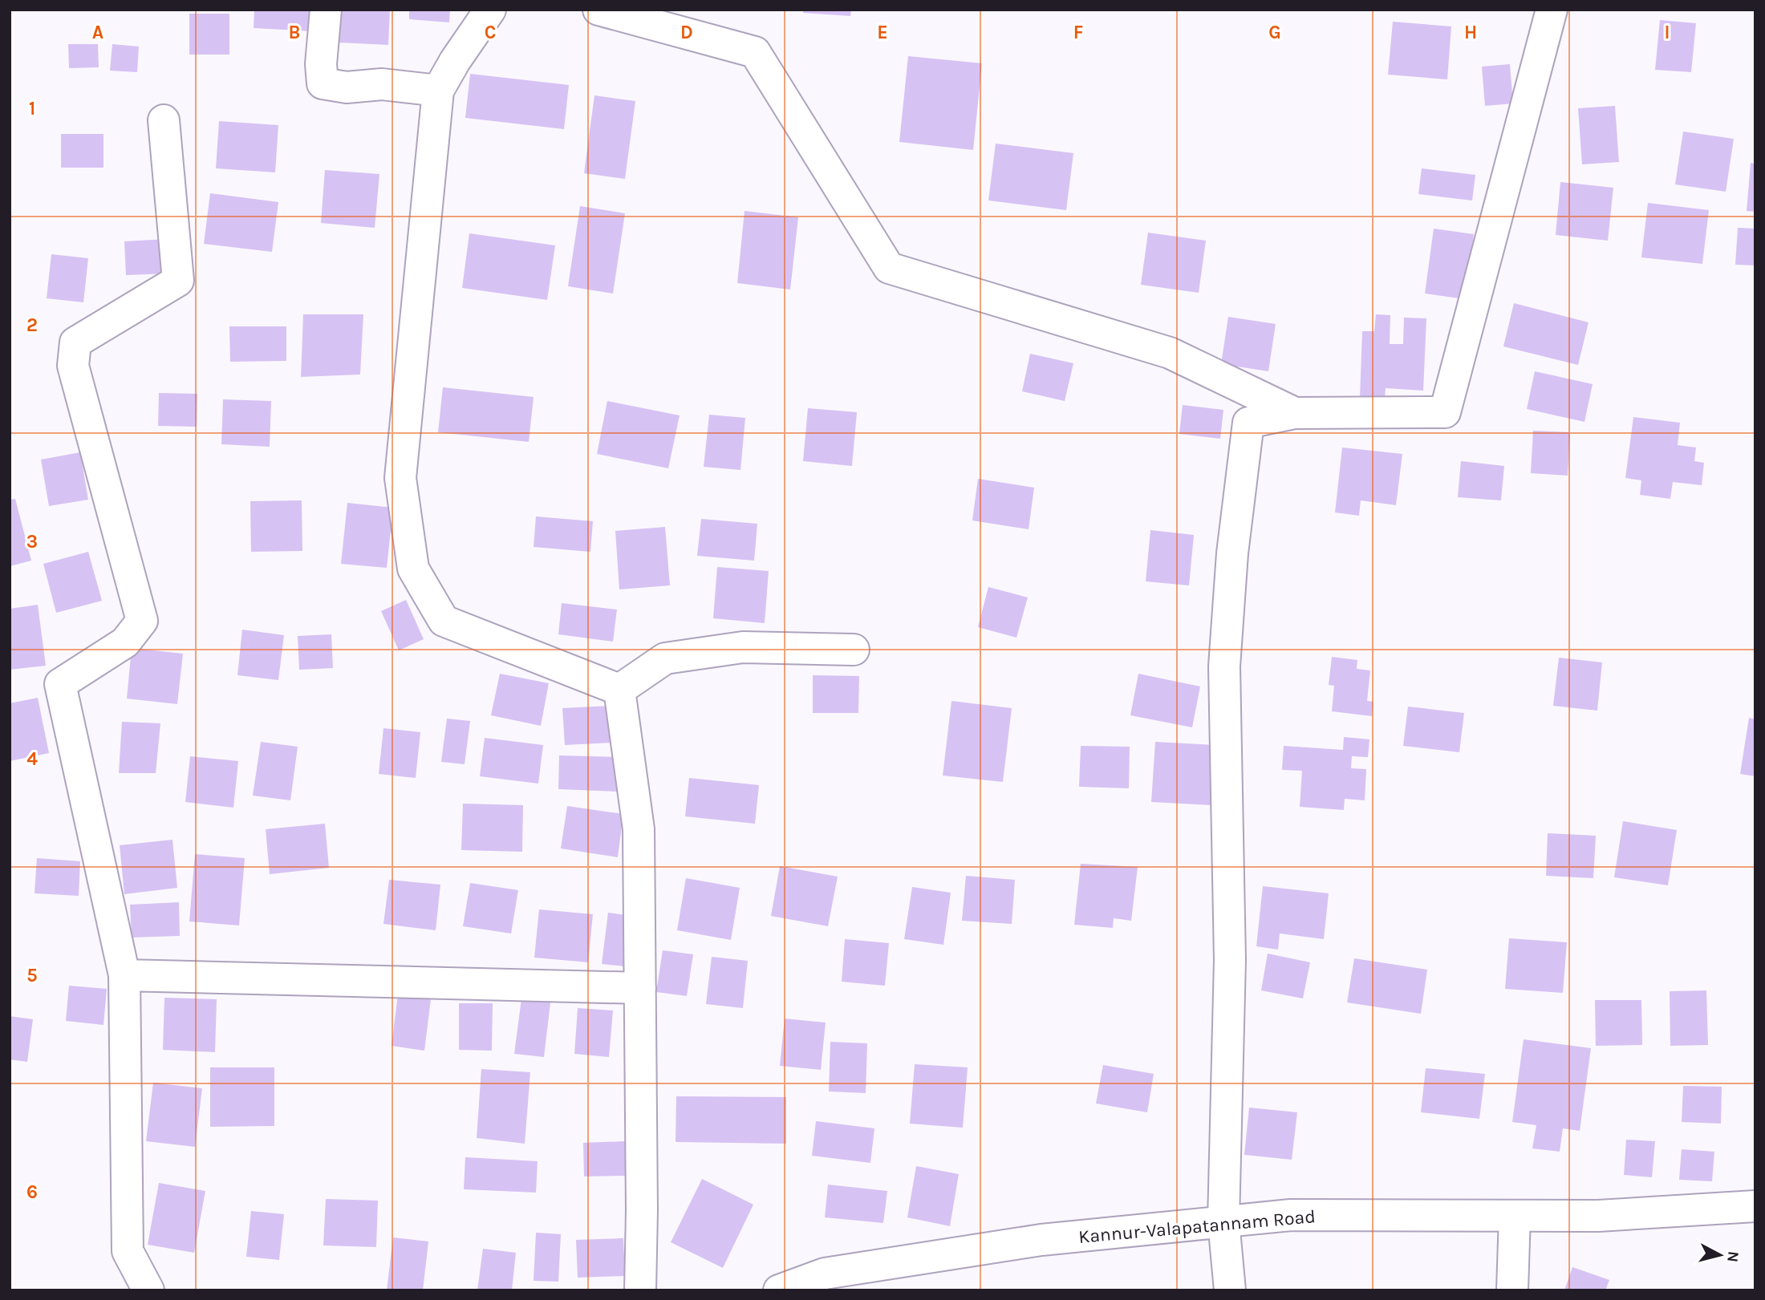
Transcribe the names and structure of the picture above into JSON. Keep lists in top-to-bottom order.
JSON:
{
  "streets": {
    "street": ["Kannur-Valapatannam Road"]
  },
  "north": "right",
  "grid": {
    "columns": [
      "A",
      "B",
      "C",
      "D",
      "E",
      "F",
      "G",
      "H",
      "I"
    ],
    "rows": [
      "1",
      "2",
      "3",
      "4",
      "5",
      "6"
    ]
  }
}
